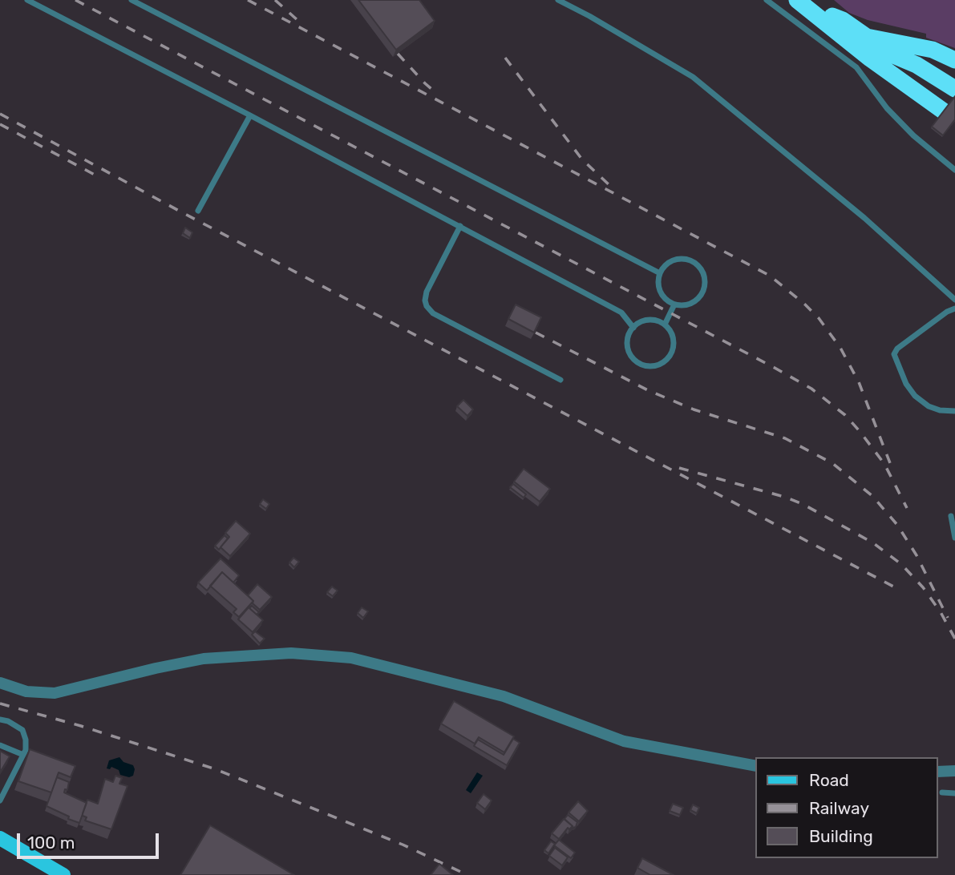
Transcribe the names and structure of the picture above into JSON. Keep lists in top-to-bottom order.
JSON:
{
  "legend": ["Road", "Railway", "Building"],
  "scale_bar": "100 m"
}
